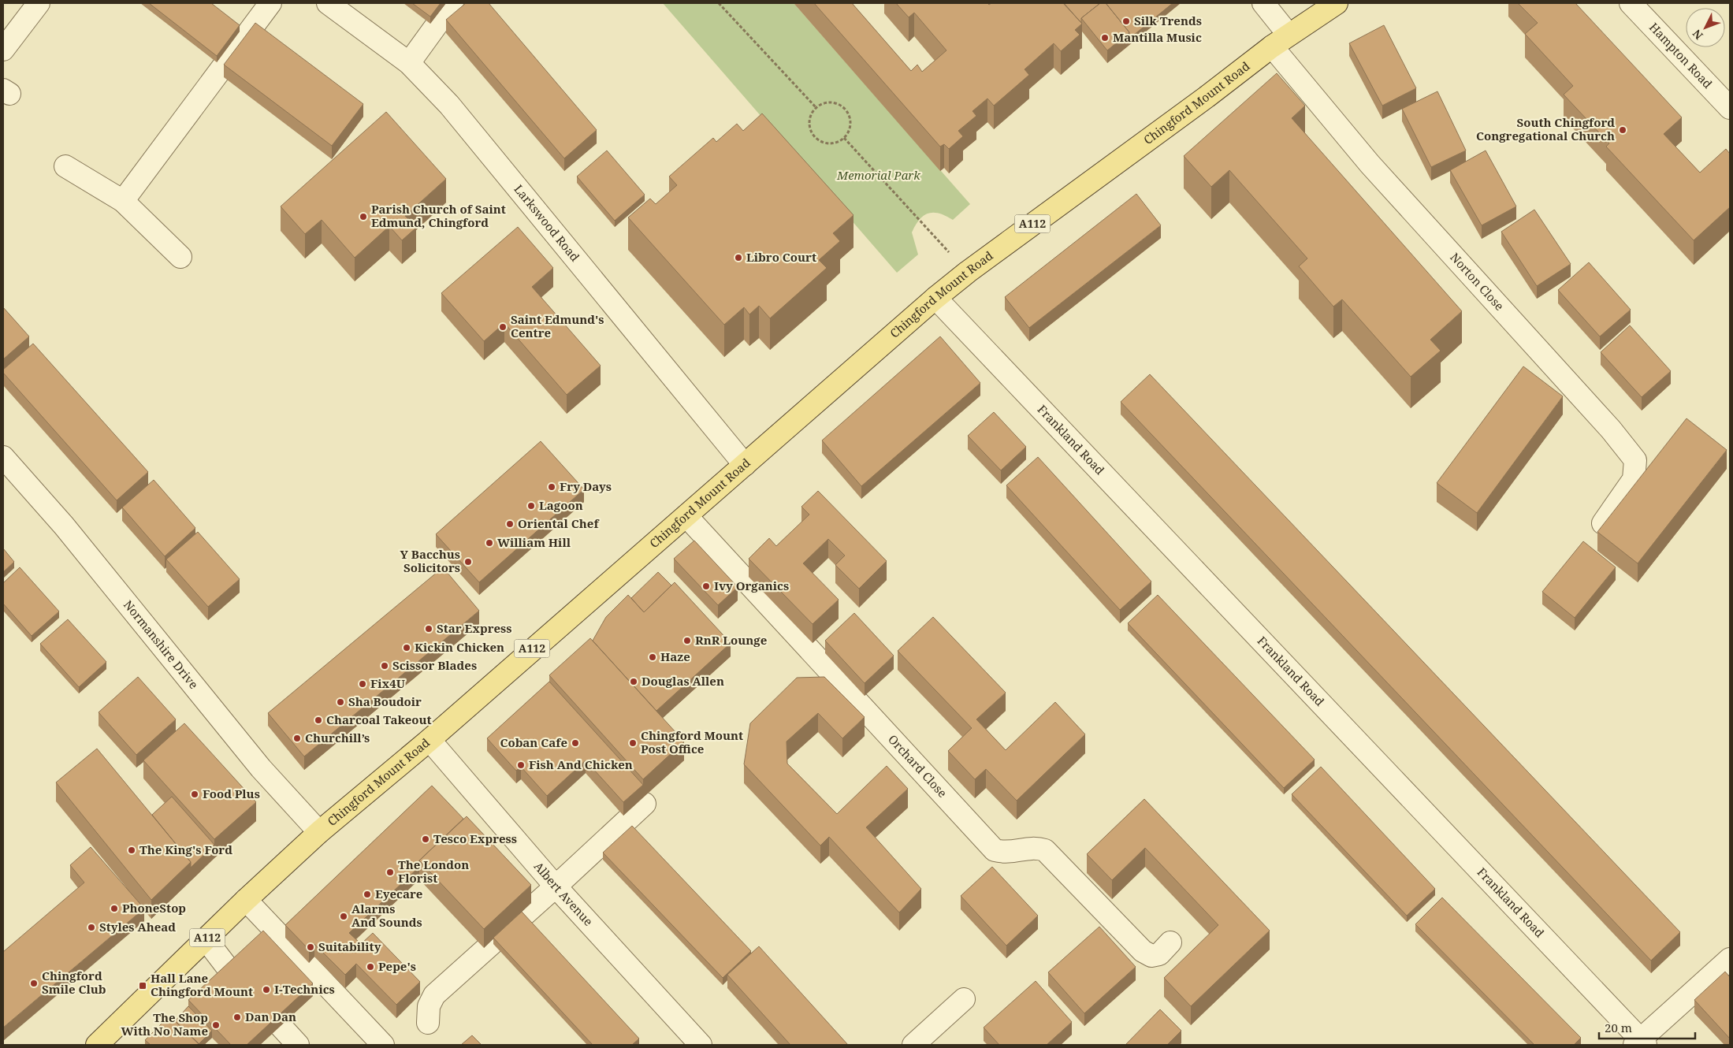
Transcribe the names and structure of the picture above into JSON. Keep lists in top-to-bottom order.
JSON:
{
  "streets": {
    "main road": ["Chingford Mount Road", "A112"],
    "street": [
      "Hampton Road",
      "Larkswood Road",
      "Norton Close",
      "Frankland Road",
      "Normanshire Drive",
      "Orchard Close",
      "Albert Avenue"
    ]
  },
  "crossings": [
    ["Chingford Mount Road", "Larkswood Road"],
    ["Chingford Mount Road", "Norton Close"],
    ["Chingford Mount Road", "Frankland Road"],
    ["Chingford Mount Road", "Normanshire Drive"],
    ["Chingford Mount Road", "Orchard Close"],
    ["Chingford Mount Road", "Albert Avenue"]
  ],
  "parks": ["Memorial Park"],
  "places": {
    "other": [
      "Silk Trends",
      "Mantilla Music",
      "South Chingford Congregational Church",
      "Parish Church of Saint Edmund, Chingford",
      "Libro Court",
      "Saint Edmund's Centre",
      "Fry Days",
      "Lagoon",
      "Oriental Chef",
      "William Hill",
      "Y Bacchus Solicitors",
      "Ivy Organics",
      "Star Express",
      "RnR Lounge",
      "Kickin Chicken",
      "Haze",
      "Scissor Blades",
      "Douglas Allen",
      "Fix4U",
      "Sha Boudoir",
      "Charcoal Takeout",
      "Churchill’s",
      "Coban Cafe",
      "Chingford Mount Post Office",
      "Fish And Chicken",
      "Food Plus",
      "Tesco Express",
      "The King's Ford",
      "The London Florist",
      "Eyecare",
      "PhoneStop",
      "Alarms And Sounds",
      "Styles Ahead",
      "Suitability",
      "Pepe's",
      "Chingford Smile Club",
      "I-Technics",
      "Dan Dan",
      "The Shop With No Name"
    ],
    "transit": ["Hall Lane Chingford Mount"]
  },
  "scale_bar": "20 m",
  "north": "bottom left"
}
